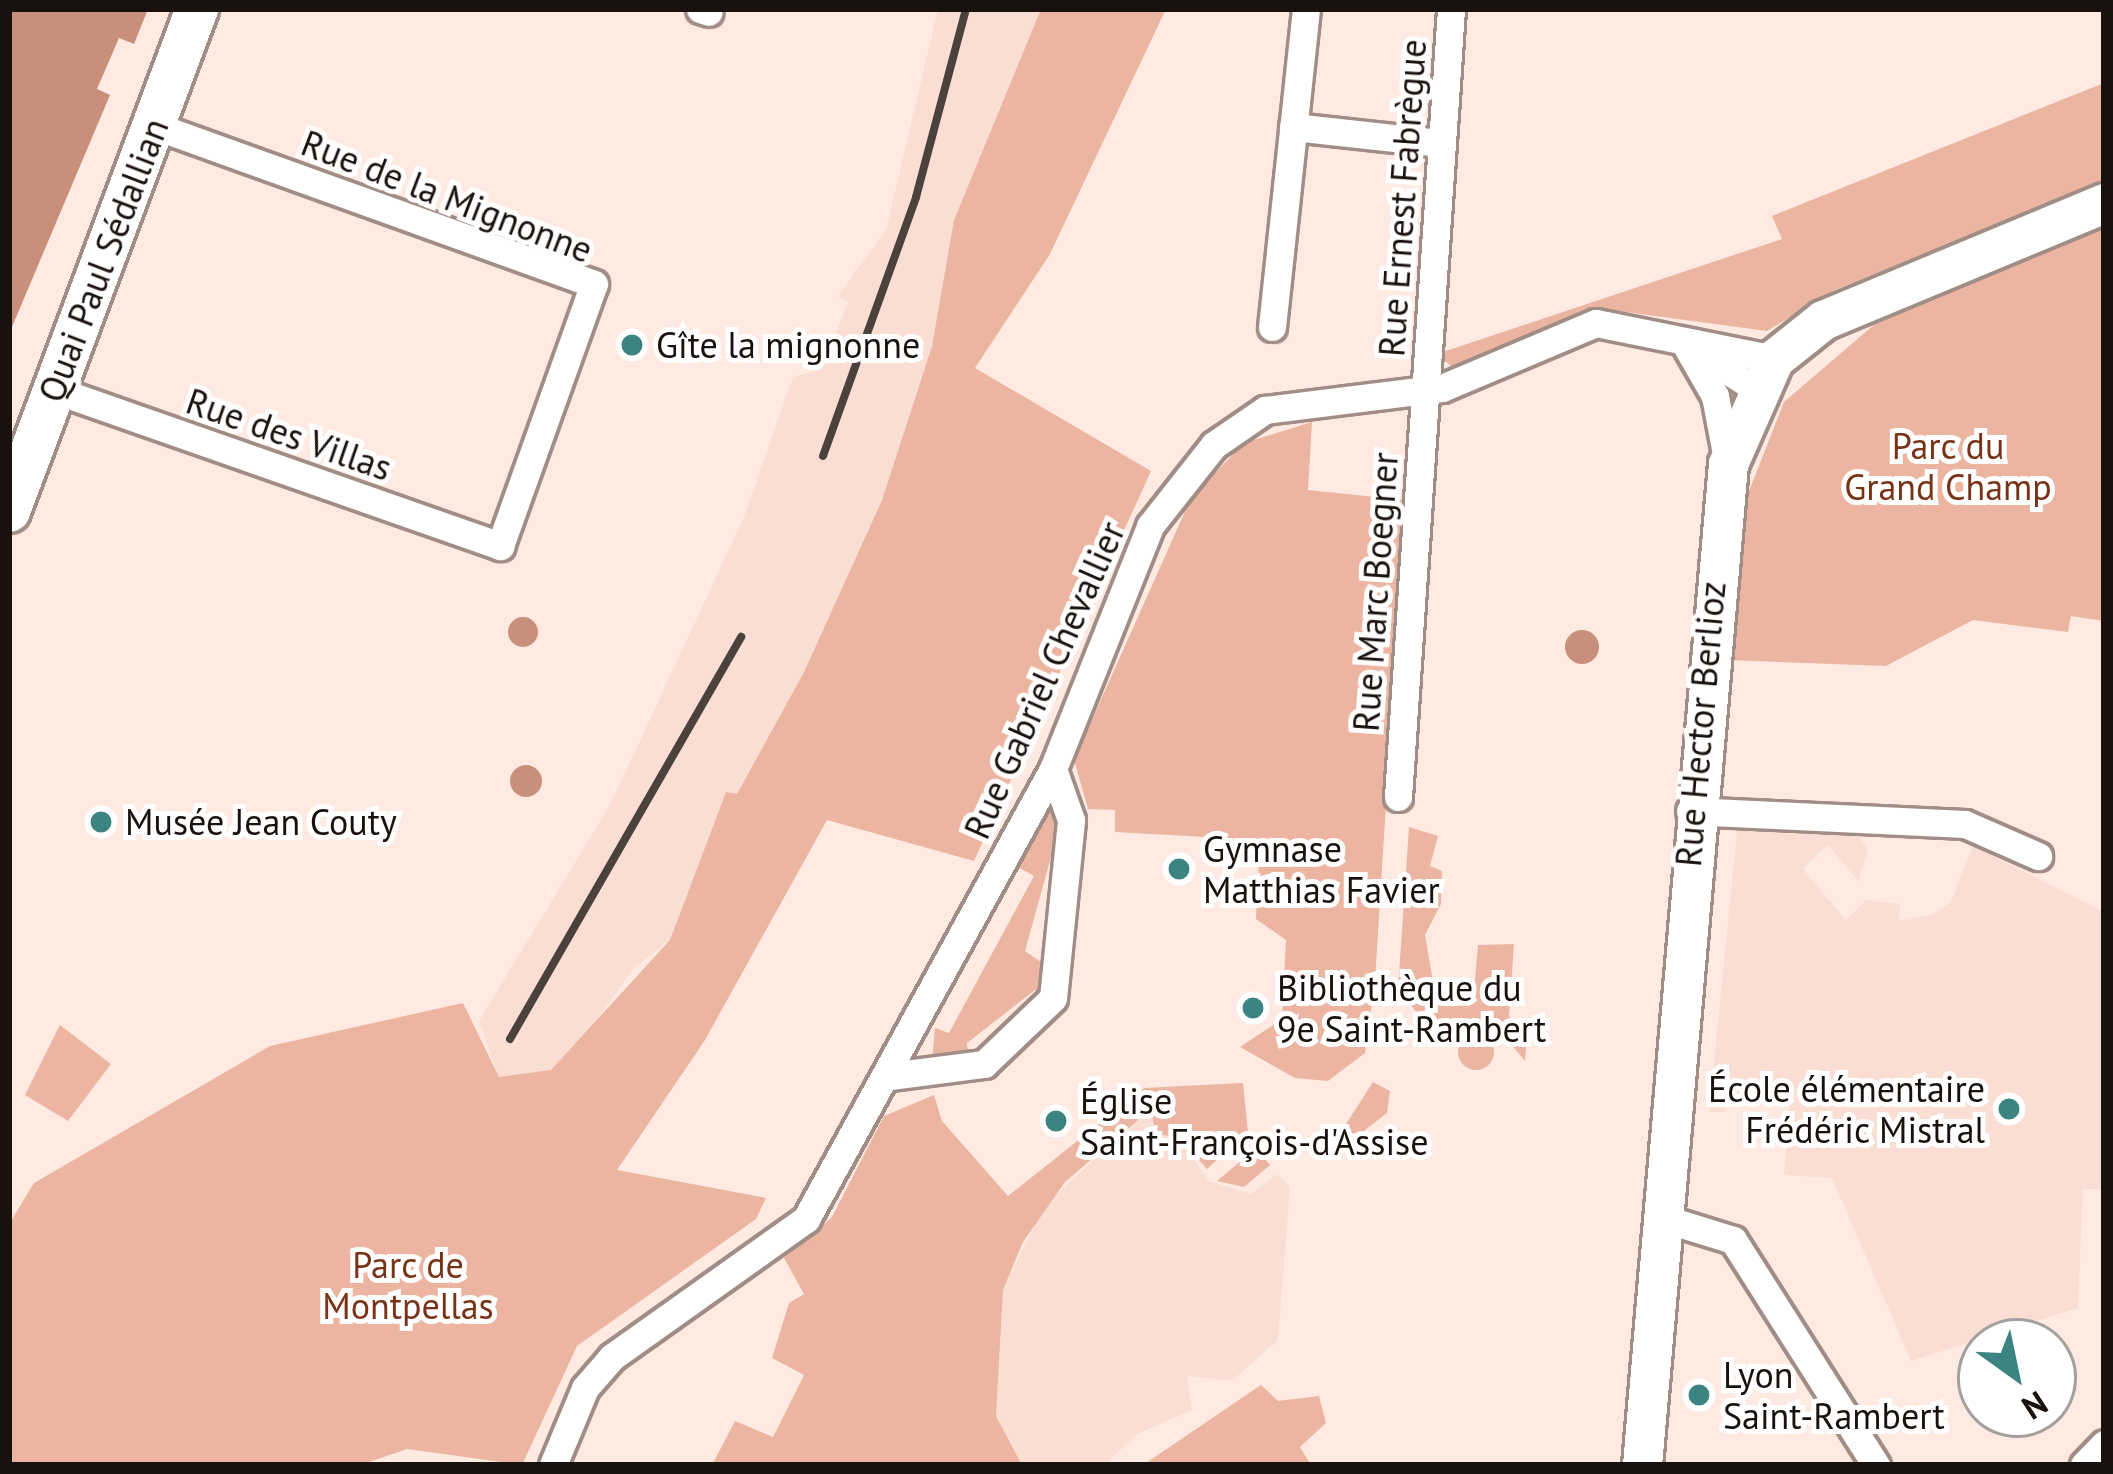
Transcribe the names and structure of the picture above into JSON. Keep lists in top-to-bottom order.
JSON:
{
  "streets": {
    "main road": ["Quai Paul Sédallian"],
    "street": [
      "Rue de la Mignonne",
      "Rue Ernest Fabrègue",
      "Rue des Villas",
      "Rue Marc Boegner",
      "Rue Gabriel Chevallier",
      "Rue Hector Berlioz"
    ]
  },
  "crossings": [
    ["Rue de la Mignonne", "Quai Paul Sédallian"],
    ["Rue de la Mignonne", "Rue des Villas"],
    ["Rue Ernest Fabrègue", "Rue Marc Boegner"],
    ["Rue Ernest Fabrègue", "Rue Gabriel Chevallier"],
    ["Quai Paul Sédallian", "Rue des Villas"],
    ["Rue Marc Boegner", "Rue Gabriel Chevallier"],
    ["Rue Gabriel Chevallier", "Rue Hector Berlioz"]
  ],
  "parks": ["Parc du Grand Champ", "Parc de Montpellas"],
  "places": [
    "Gîte la mignonne",
    "Musée Jean Couty",
    "Gymnase Matthias Favier",
    "Bibliothèque du 9e Saint-Rambert",
    "École élémentaire Frédéric Mistral",
    "Église Saint-François-d'Assise",
    "Lyon Saint-Rambert"
  ],
  "north": "bottom right"
}
